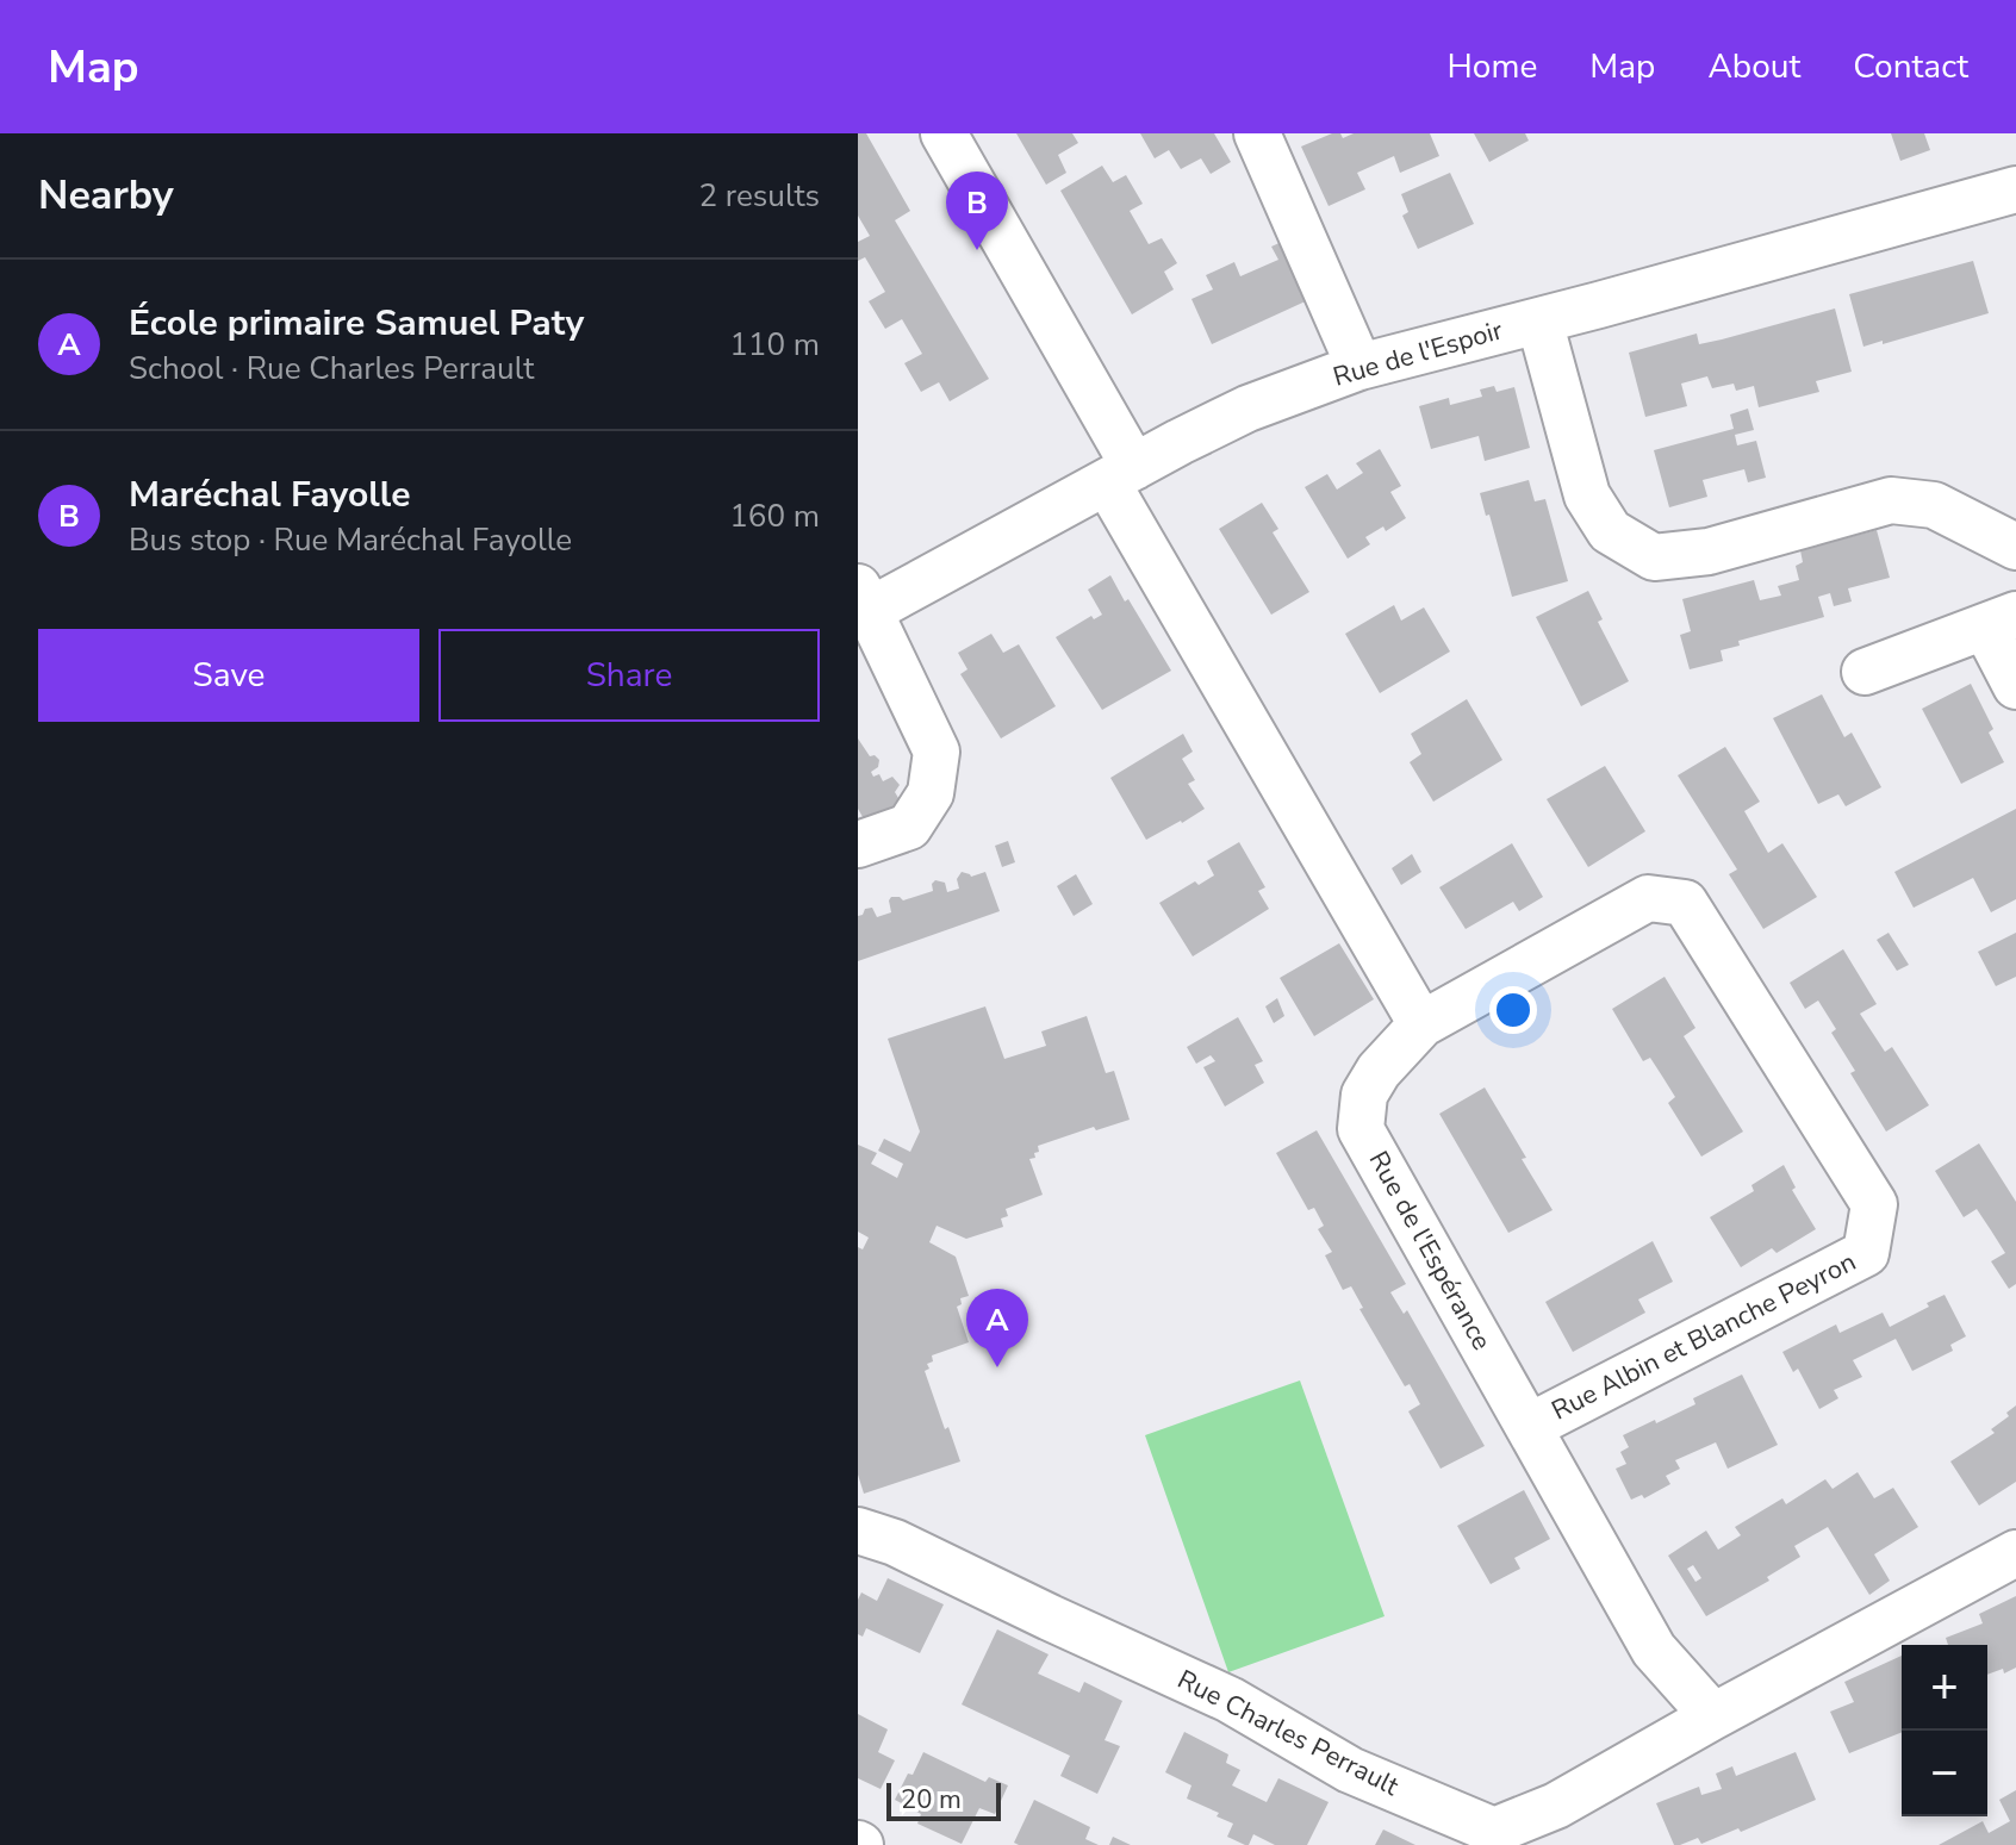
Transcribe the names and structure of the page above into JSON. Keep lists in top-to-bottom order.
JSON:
{
  "streets": {
    "street": [
      "Rue de l'Espoir",
      "Rue de l'Espérance",
      "Rue Albin et Blanche Peyron",
      "Rue Charles Perrault"
    ]
  },
  "crossings": [
    ["Rue de l'Espérance", "Rue Albin et Blanche Peyron"],
    ["Rue de l'Espérance", "Rue Charles Perrault"]
  ],
  "scale_bar": "20 m",
  "page": {
    "header": "Map",
    "nav": [
      "Home",
      "Map",
      "About",
      "Contact"
    ],
    "heading": ["Nearby", "2 results"],
    "pins": ["B", "A"],
    "list": [
      {
        "mark": "A",
        "name": "École primaire Samuel Paty",
        "note": "School · Rue Charles Perrault",
        "value": "110 m"
      },
      {
        "mark": "B",
        "name": "Maréchal Fayolle",
        "note": "Bus stop · Rue Maréchal Fayolle",
        "value": "160 m"
      }
    ],
    "buttons": ["Save", "Share"],
    "map_buttons": ["+", "−"],
    "scale": "20 m"
  }
}
